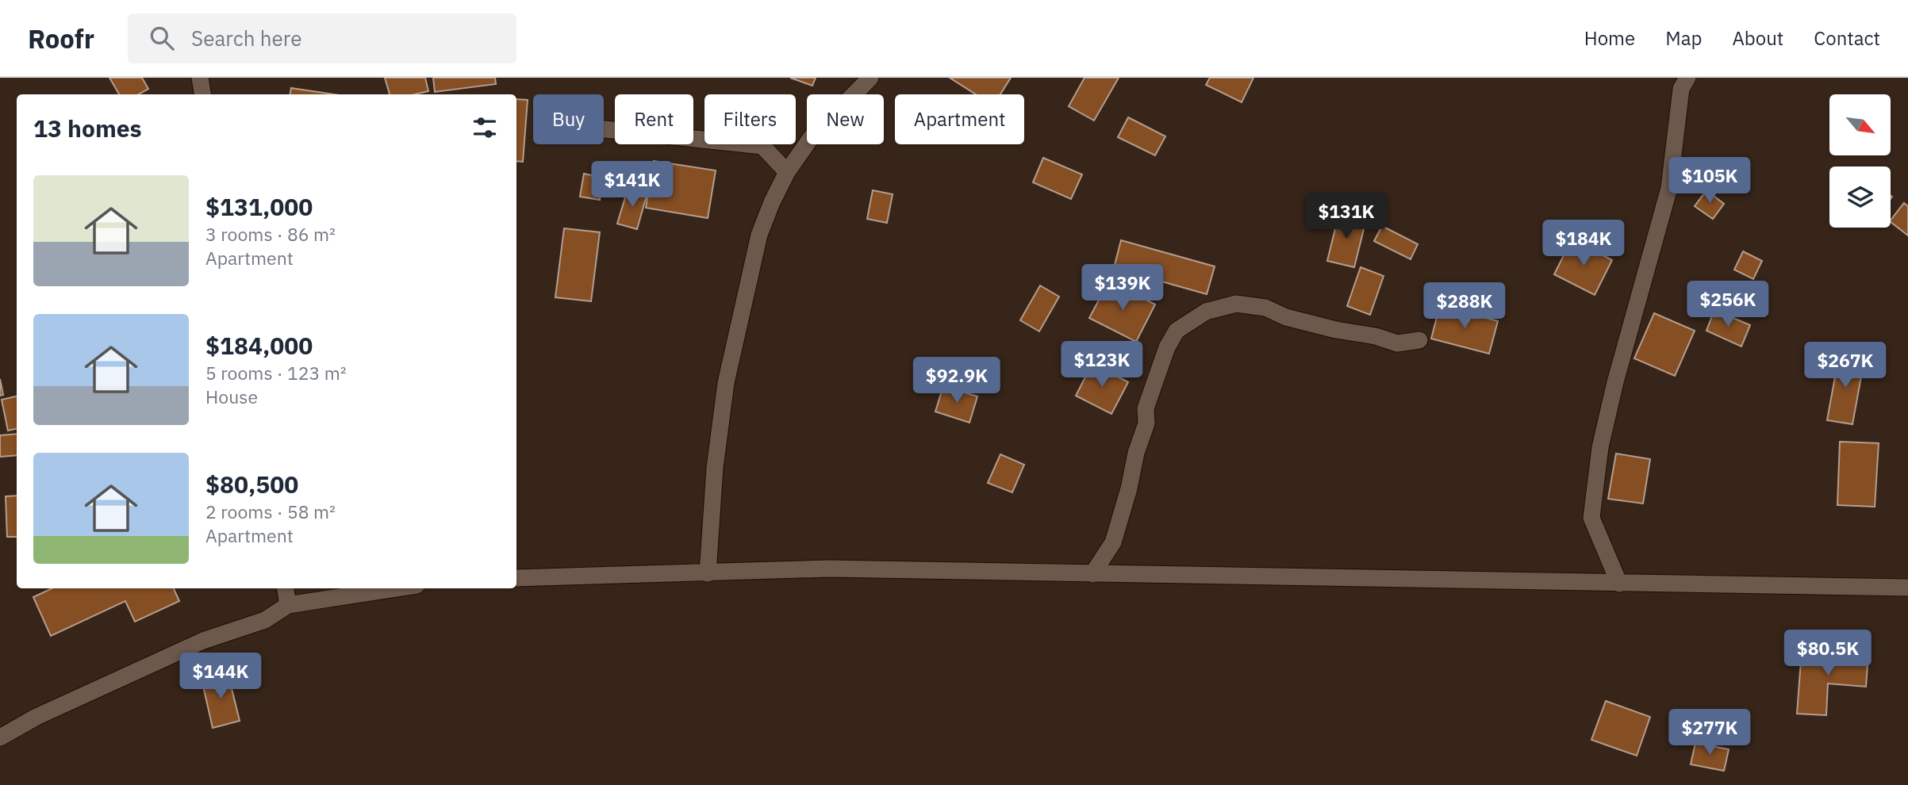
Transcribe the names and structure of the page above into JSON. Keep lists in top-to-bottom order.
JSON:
{
  "north": "bottom right",
  "page": {
    "header": "Roofr",
    "search": "Search here",
    "nav": [
      "Home",
      "Map",
      "About",
      "Contact"
    ],
    "chip": [
      "Buy",
      "Rent",
      "Filters",
      "New",
      "Apartment"
    ],
    "heading": "13 homes",
    "price": [
      "$105K",
      "$141K",
      "$131K",
      "$184K",
      "$139K",
      "$256K",
      "$288K",
      "$123K",
      "$267K",
      "$92.9K",
      "$80.5K",
      "$144K",
      "$277K"
    ],
    "list": [
      {
        "name": "$131,000",
        "note": "3 rooms · 86 m² · Apartment"
      },
      {
        "name": "$184,000",
        "note": "5 rooms · 123 m² · House"
      },
      {
        "name": "$80,500",
        "note": "2 rooms · 58 m² · Apartment"
      }
    ]
  }
}
